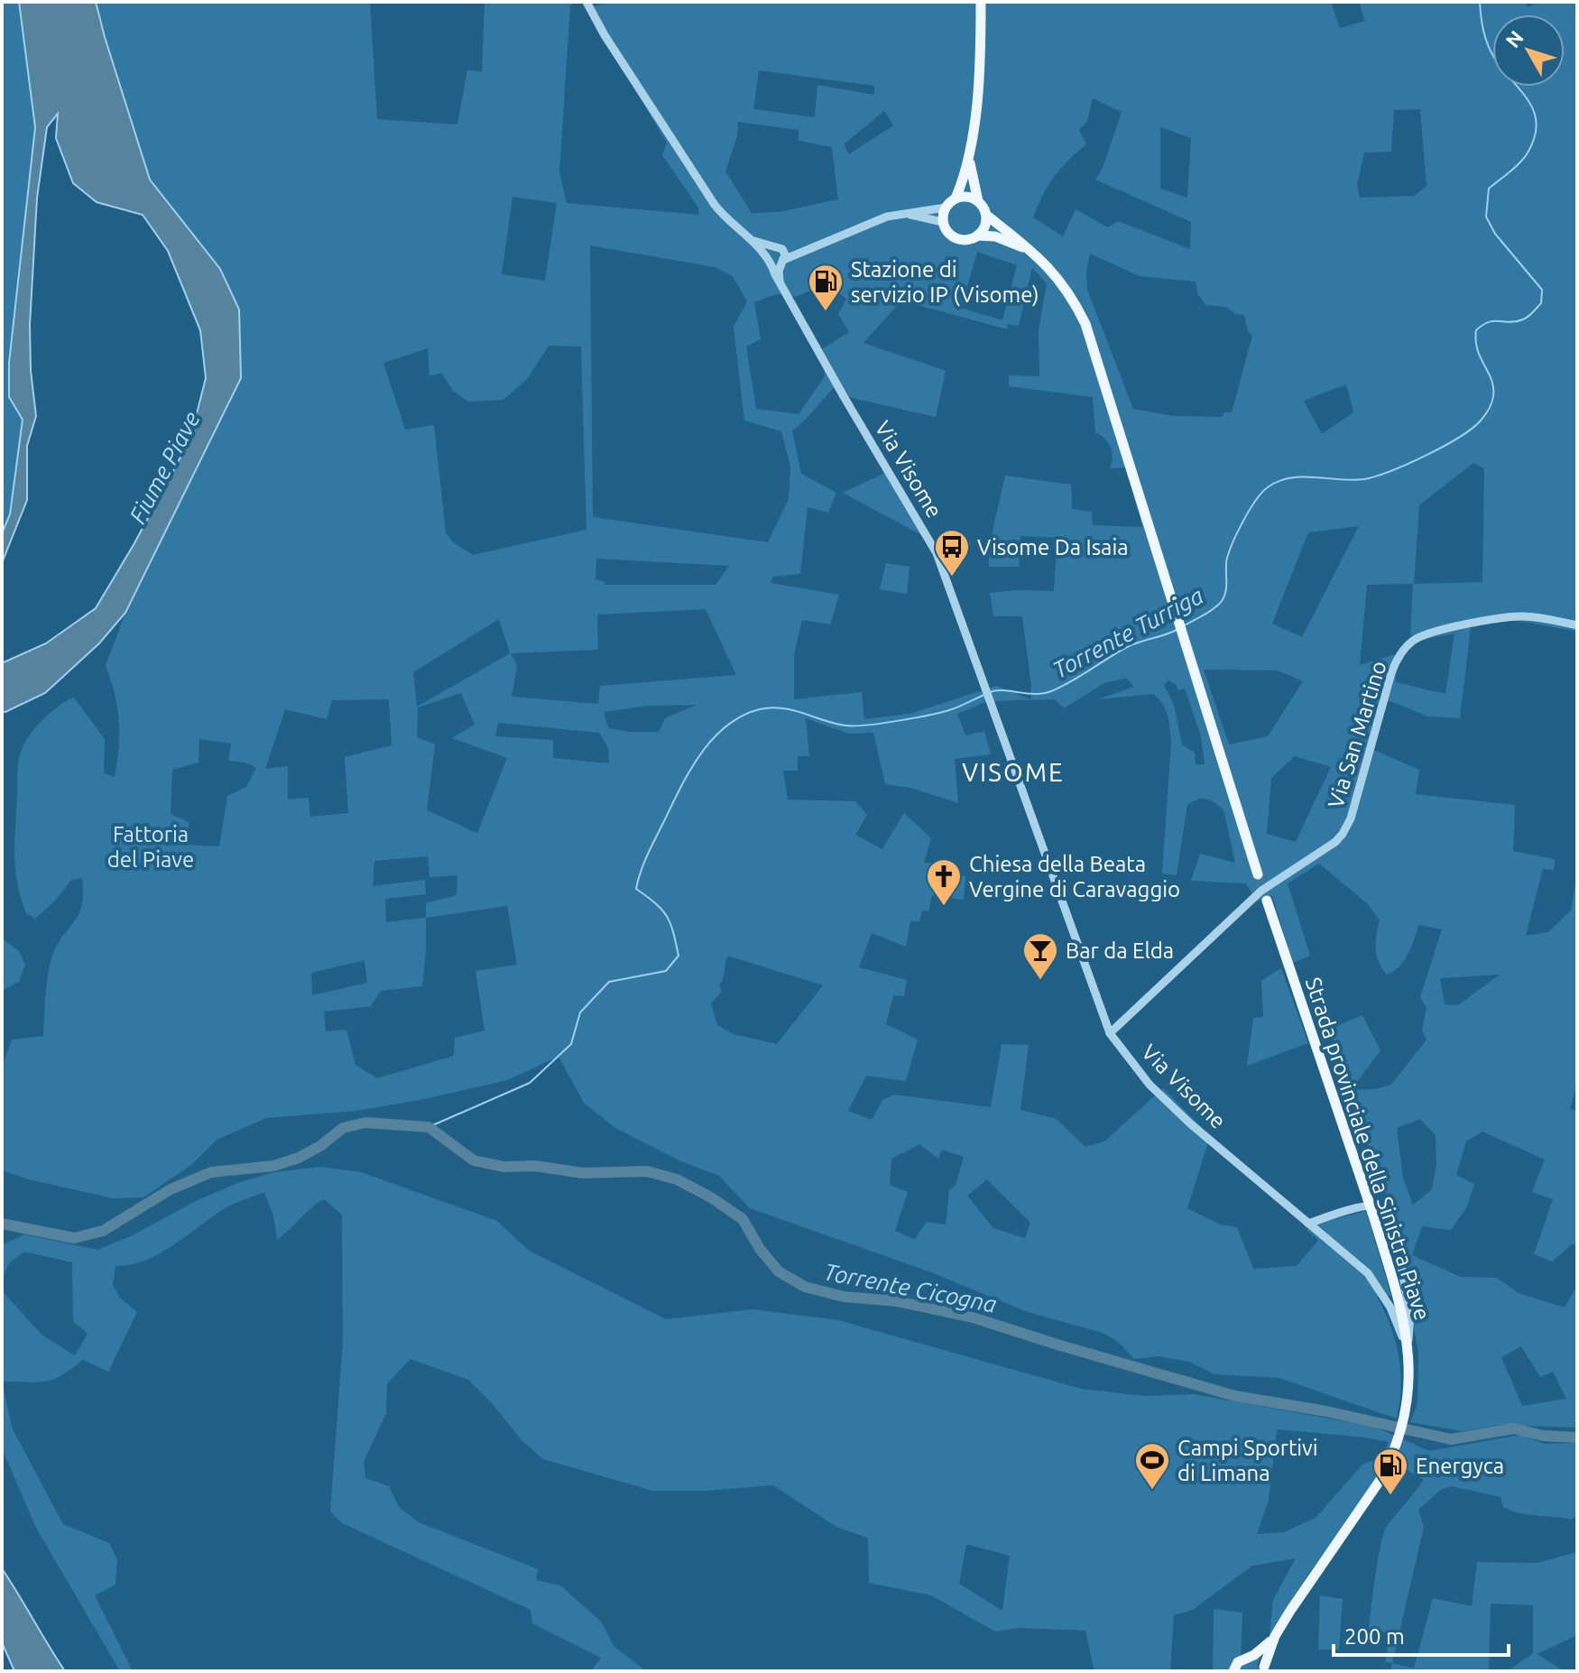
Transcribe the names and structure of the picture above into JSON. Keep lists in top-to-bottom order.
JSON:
{
  "streets": {
    "main road": ["Strada provinciale della Sinistra Piave"],
    "street": ["Via Visome", "Via San Martino"]
  },
  "crossings": [
    ["Via Visome", "Via San Martino"],
    ["Via Visome", "Strada provinciale della Sinistra Piave"]
  ],
  "districts": ["VISOME"],
  "water": ["Fiume Piave", "Torrente Turriga", "Torrente Cicogna"],
  "parks": ["Fattoria del Piave"],
  "places": {
    "fuel station": ["Stazione di servizio IP (Visome)", "Energyca"],
    "bus stop": ["Visome Da Isaia"],
    "church": ["Chiesa della Beata Vergine di Caravaggio"],
    "bar": ["Bar da Elda"],
    "sports": ["Campi Sportivi di Limana"]
  },
  "scale_bar": "200 m",
  "north": "top left"
}
